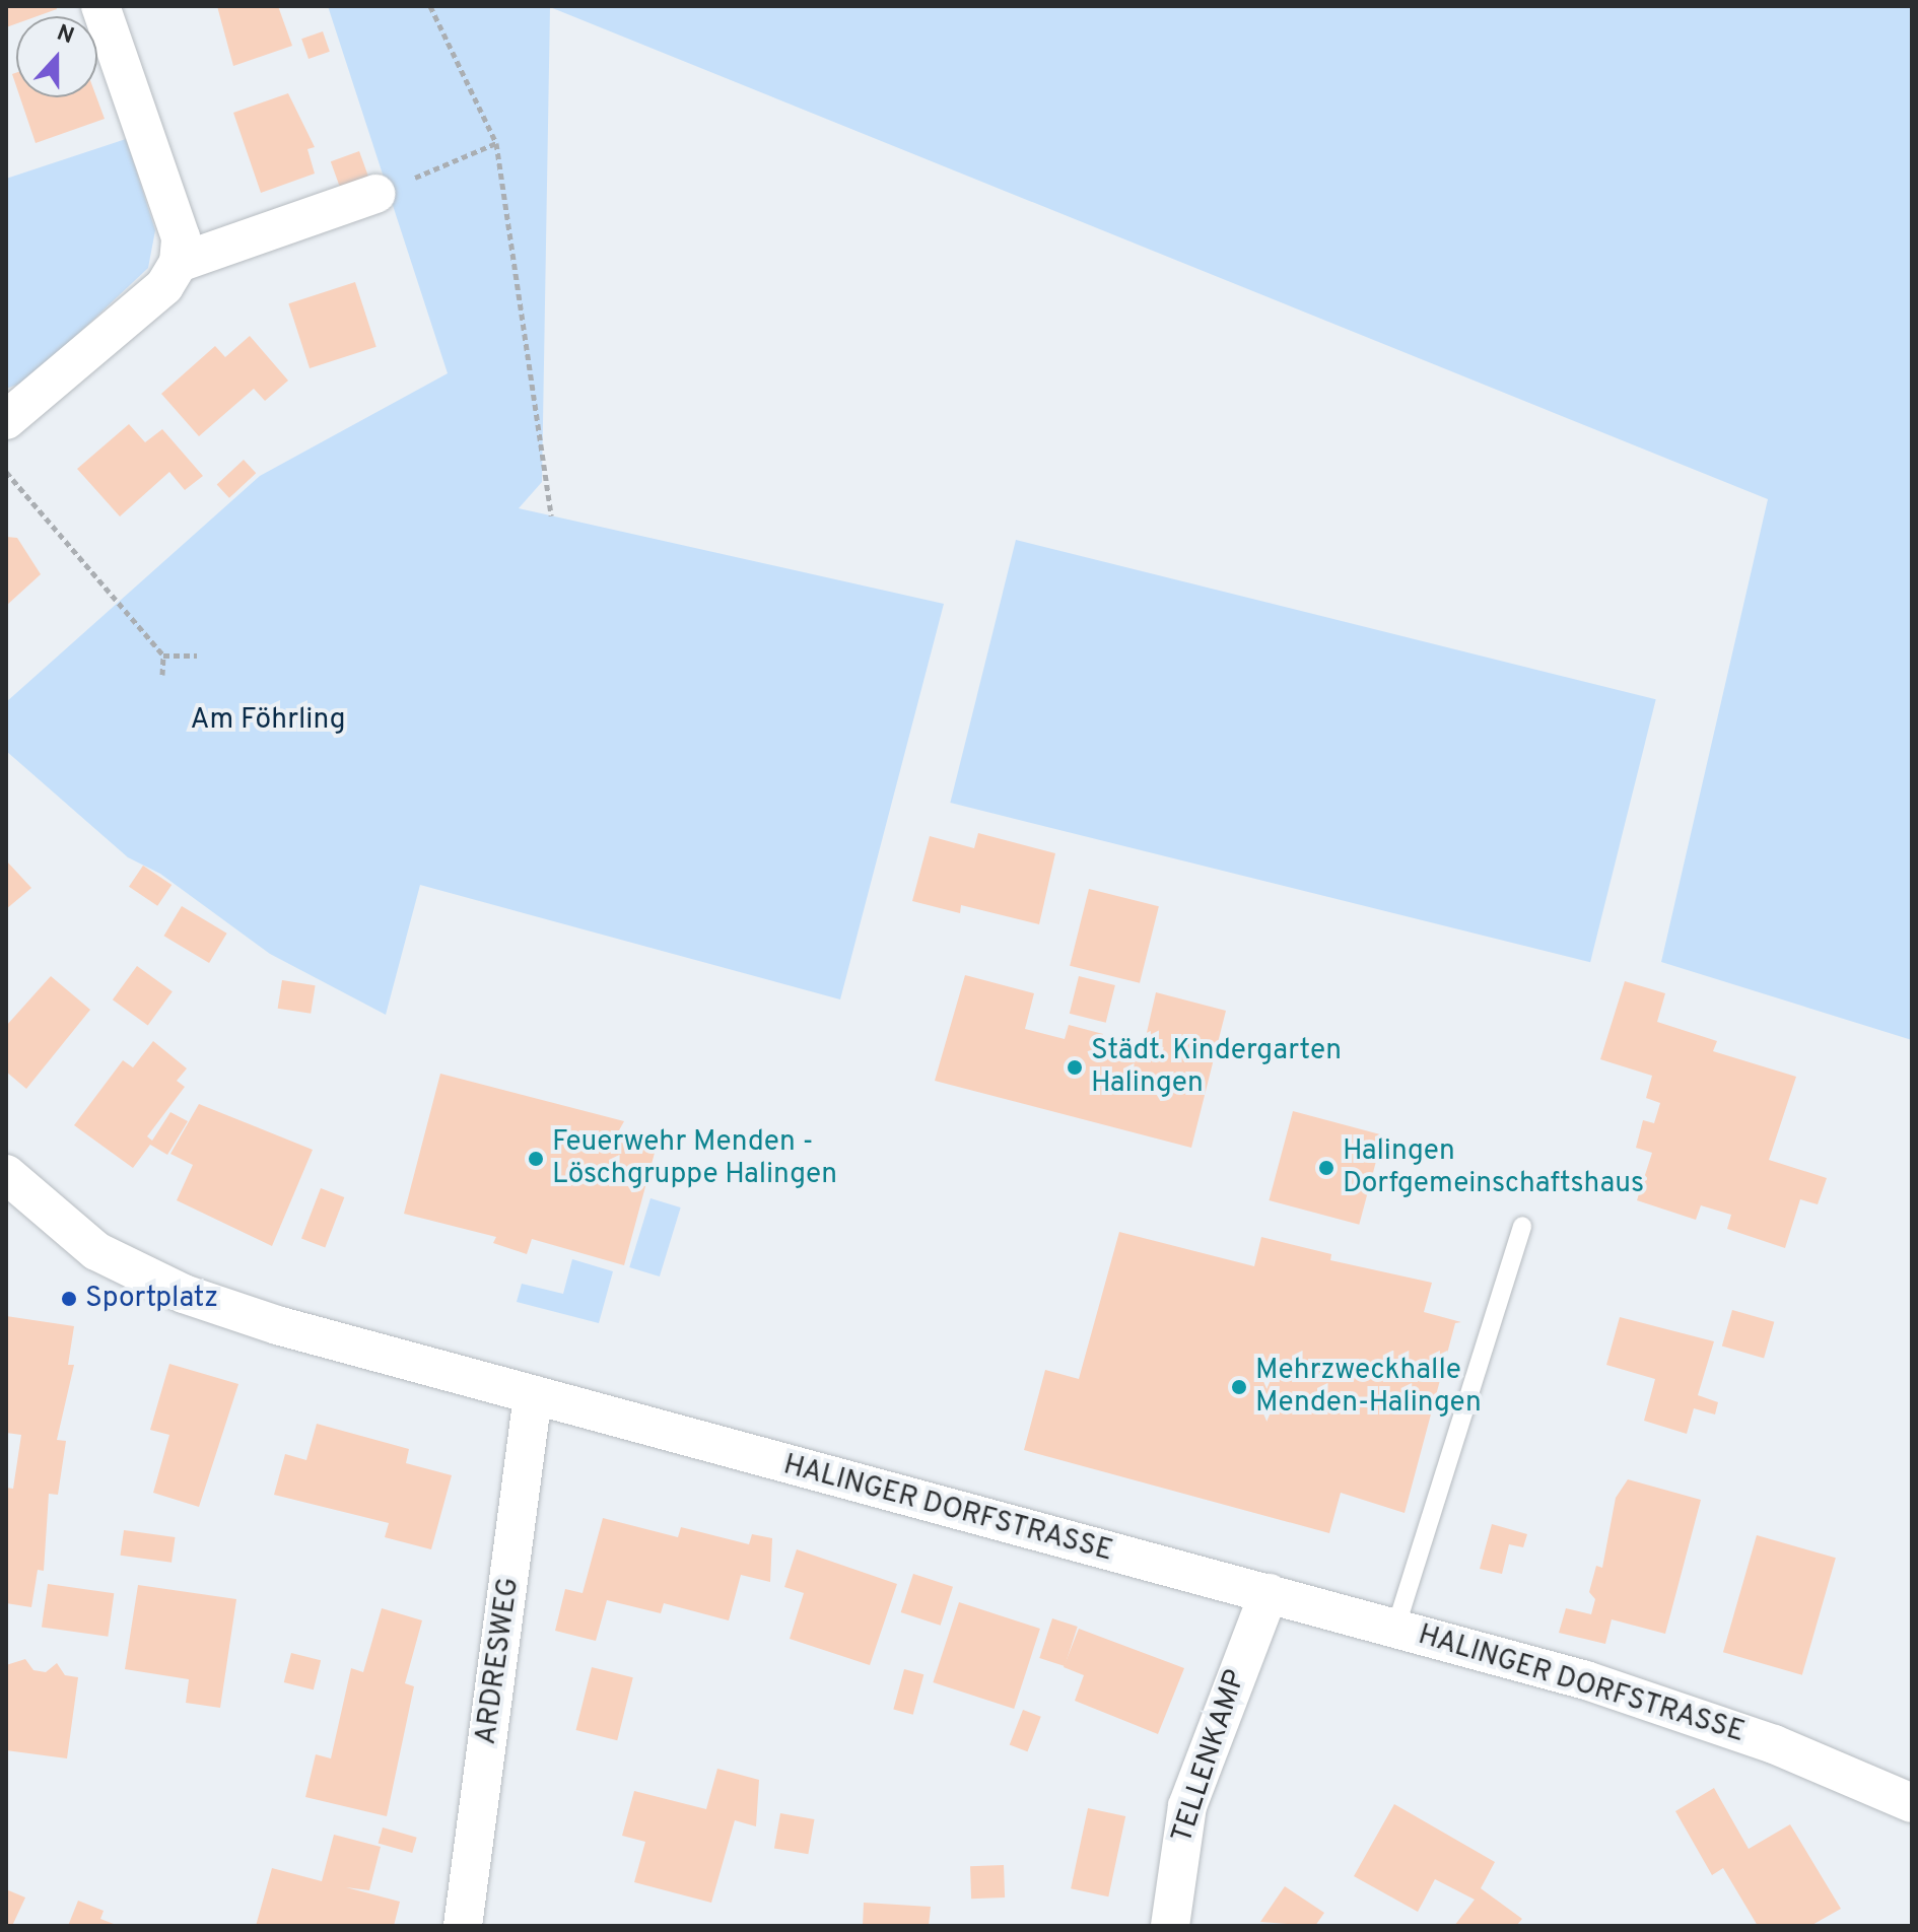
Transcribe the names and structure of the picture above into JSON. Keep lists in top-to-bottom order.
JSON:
{
  "streets": {
    "street": ["HALINGER DORFSTRASSE", "ARDRESWEG", "TELLENKAMP"]
  },
  "crossings": [
    ["HALINGER DORFSTRASSE", "ARDRESWEG"],
    ["HALINGER DORFSTRASSE", "TELLENKAMP"]
  ],
  "parks": ["Am Föhrling"],
  "places": [
    "Städt. Kindergarten Halingen",
    "Feuerwehr Menden - Löschgruppe Halingen",
    "Halingen Dorfgemeinschaftshaus",
    "Sportplatz",
    "Mehrzweckhalle Menden-Halingen"
  ],
  "north": "top"
}
